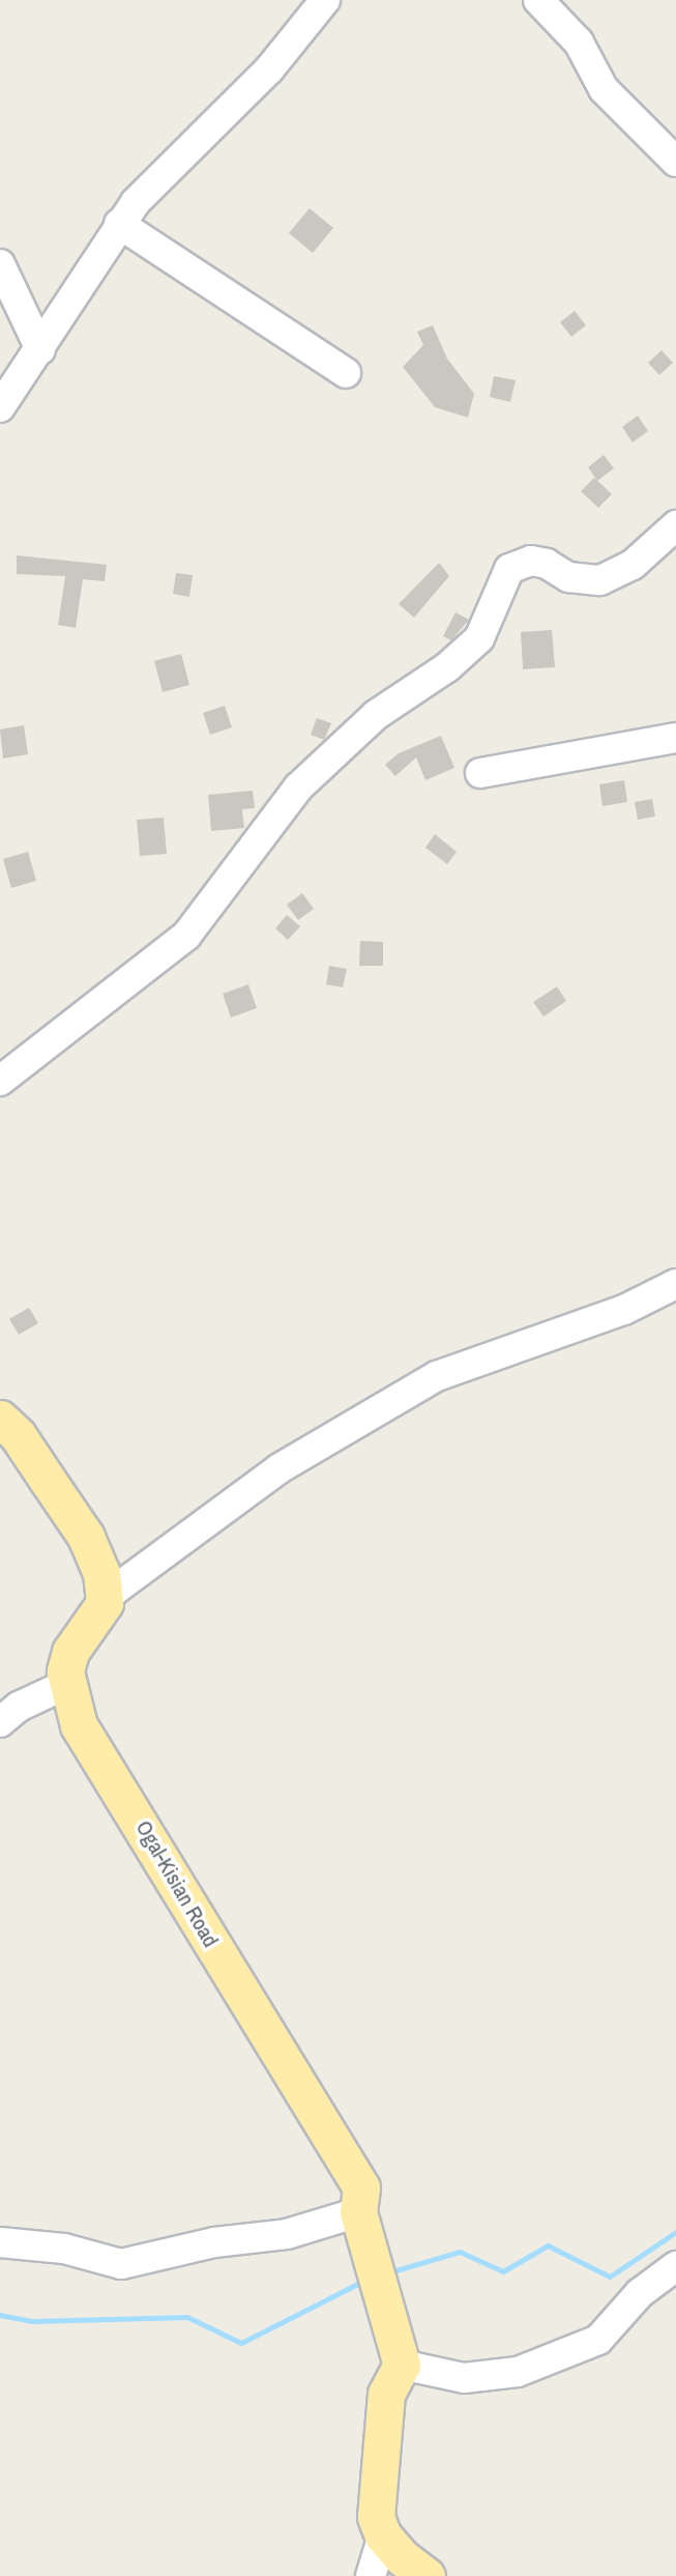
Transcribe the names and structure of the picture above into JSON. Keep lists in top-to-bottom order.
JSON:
{
  "streets": {
    "main road": ["Ogal-Kisian Road"]
  }
}
